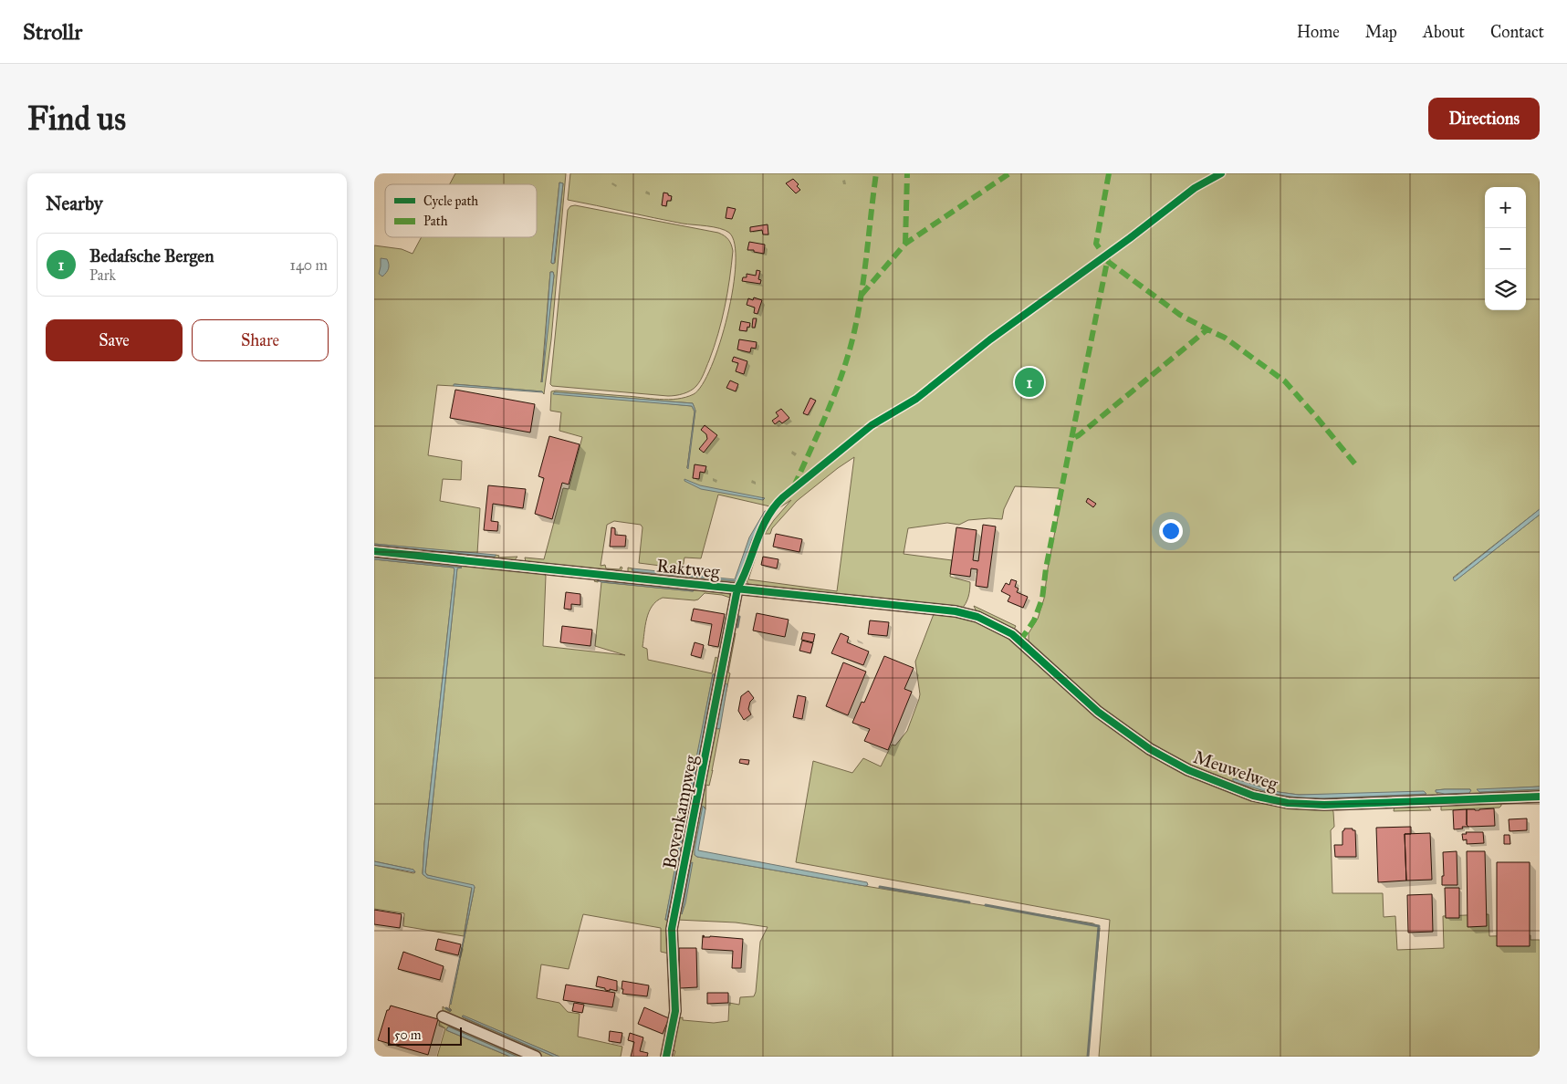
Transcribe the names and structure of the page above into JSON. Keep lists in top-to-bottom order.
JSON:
{
  "streets": {
    "street": ["Raktweg", "Meuwelweg", "Bovenkampweg"]
  },
  "crossings": [
    ["Raktweg", "Meuwelweg"],
    ["Raktweg", "Bovenkampweg"]
  ],
  "legend": ["Cycle path", "Path"],
  "scale_bar": "50 m",
  "page": {
    "header": "Strollr",
    "nav": [
      "Home",
      "Map",
      "About",
      "Contact"
    ],
    "buttons": [
      "Directions",
      ["Save", "Share"]
    ],
    "title": "Find us",
    "heading": "Nearby",
    "map_buttons": ["+", "−"],
    "list": [
      {
        "mark": "1",
        "name": "Bedafsche Bergen",
        "note": "Park",
        "value": "140 m"
      }
    ],
    "pins": "1",
    "scale": "50 m"
  }
}
